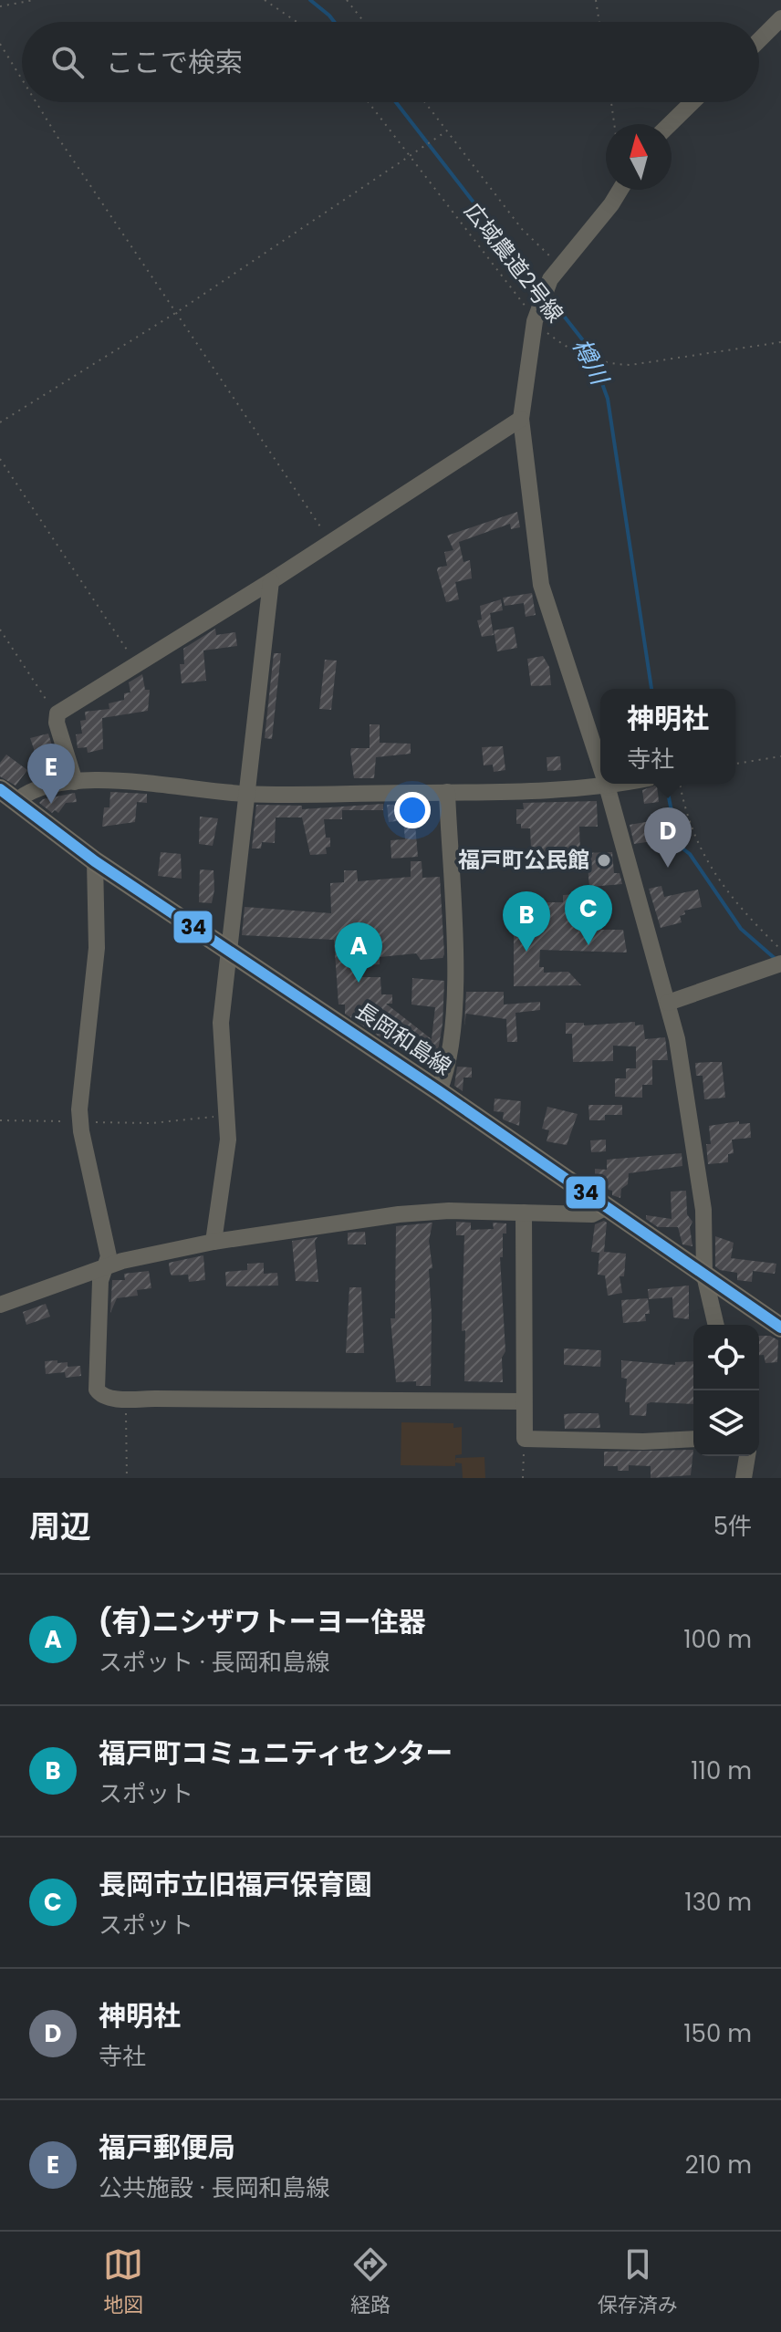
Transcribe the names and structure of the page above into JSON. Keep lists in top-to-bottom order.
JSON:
{
  "streets": {
    "main road": ["長岡和島線"],
    "path": ["広域農道2号線"]
  },
  "water": ["樽川"],
  "places": ["福戸町公民館"],
  "lines": ["transit line 34"],
  "north": "top",
  "page": {
    "search": "ここで検索",
    "popup": ["神明社", "寺社"],
    "pins": [
      "E",
      "D",
      "C",
      "B",
      "A"
    ],
    "heading": ["周辺", "5件"],
    "list": [
      {
        "mark": "A",
        "name": "(有)ニシザワトーヨー住器",
        "note": "スポット · 長岡和島線",
        "value": "100 m"
      },
      {
        "mark": "B",
        "name": "福戸町コミュニティセンター",
        "note": "スポット",
        "value": "110 m"
      },
      {
        "mark": "C",
        "name": "長岡市立旧福戸保育園",
        "note": "スポット",
        "value": "130 m"
      },
      {
        "mark": "D",
        "name": "神明社",
        "note": "寺社",
        "value": "150 m"
      },
      {
        "mark": "E",
        "name": "福戸郵便局",
        "note": "公共施設 · 長岡和島線",
        "value": "210 m"
      }
    ],
    "nav": ["地図", "経路", "保存済み"]
  }
}
